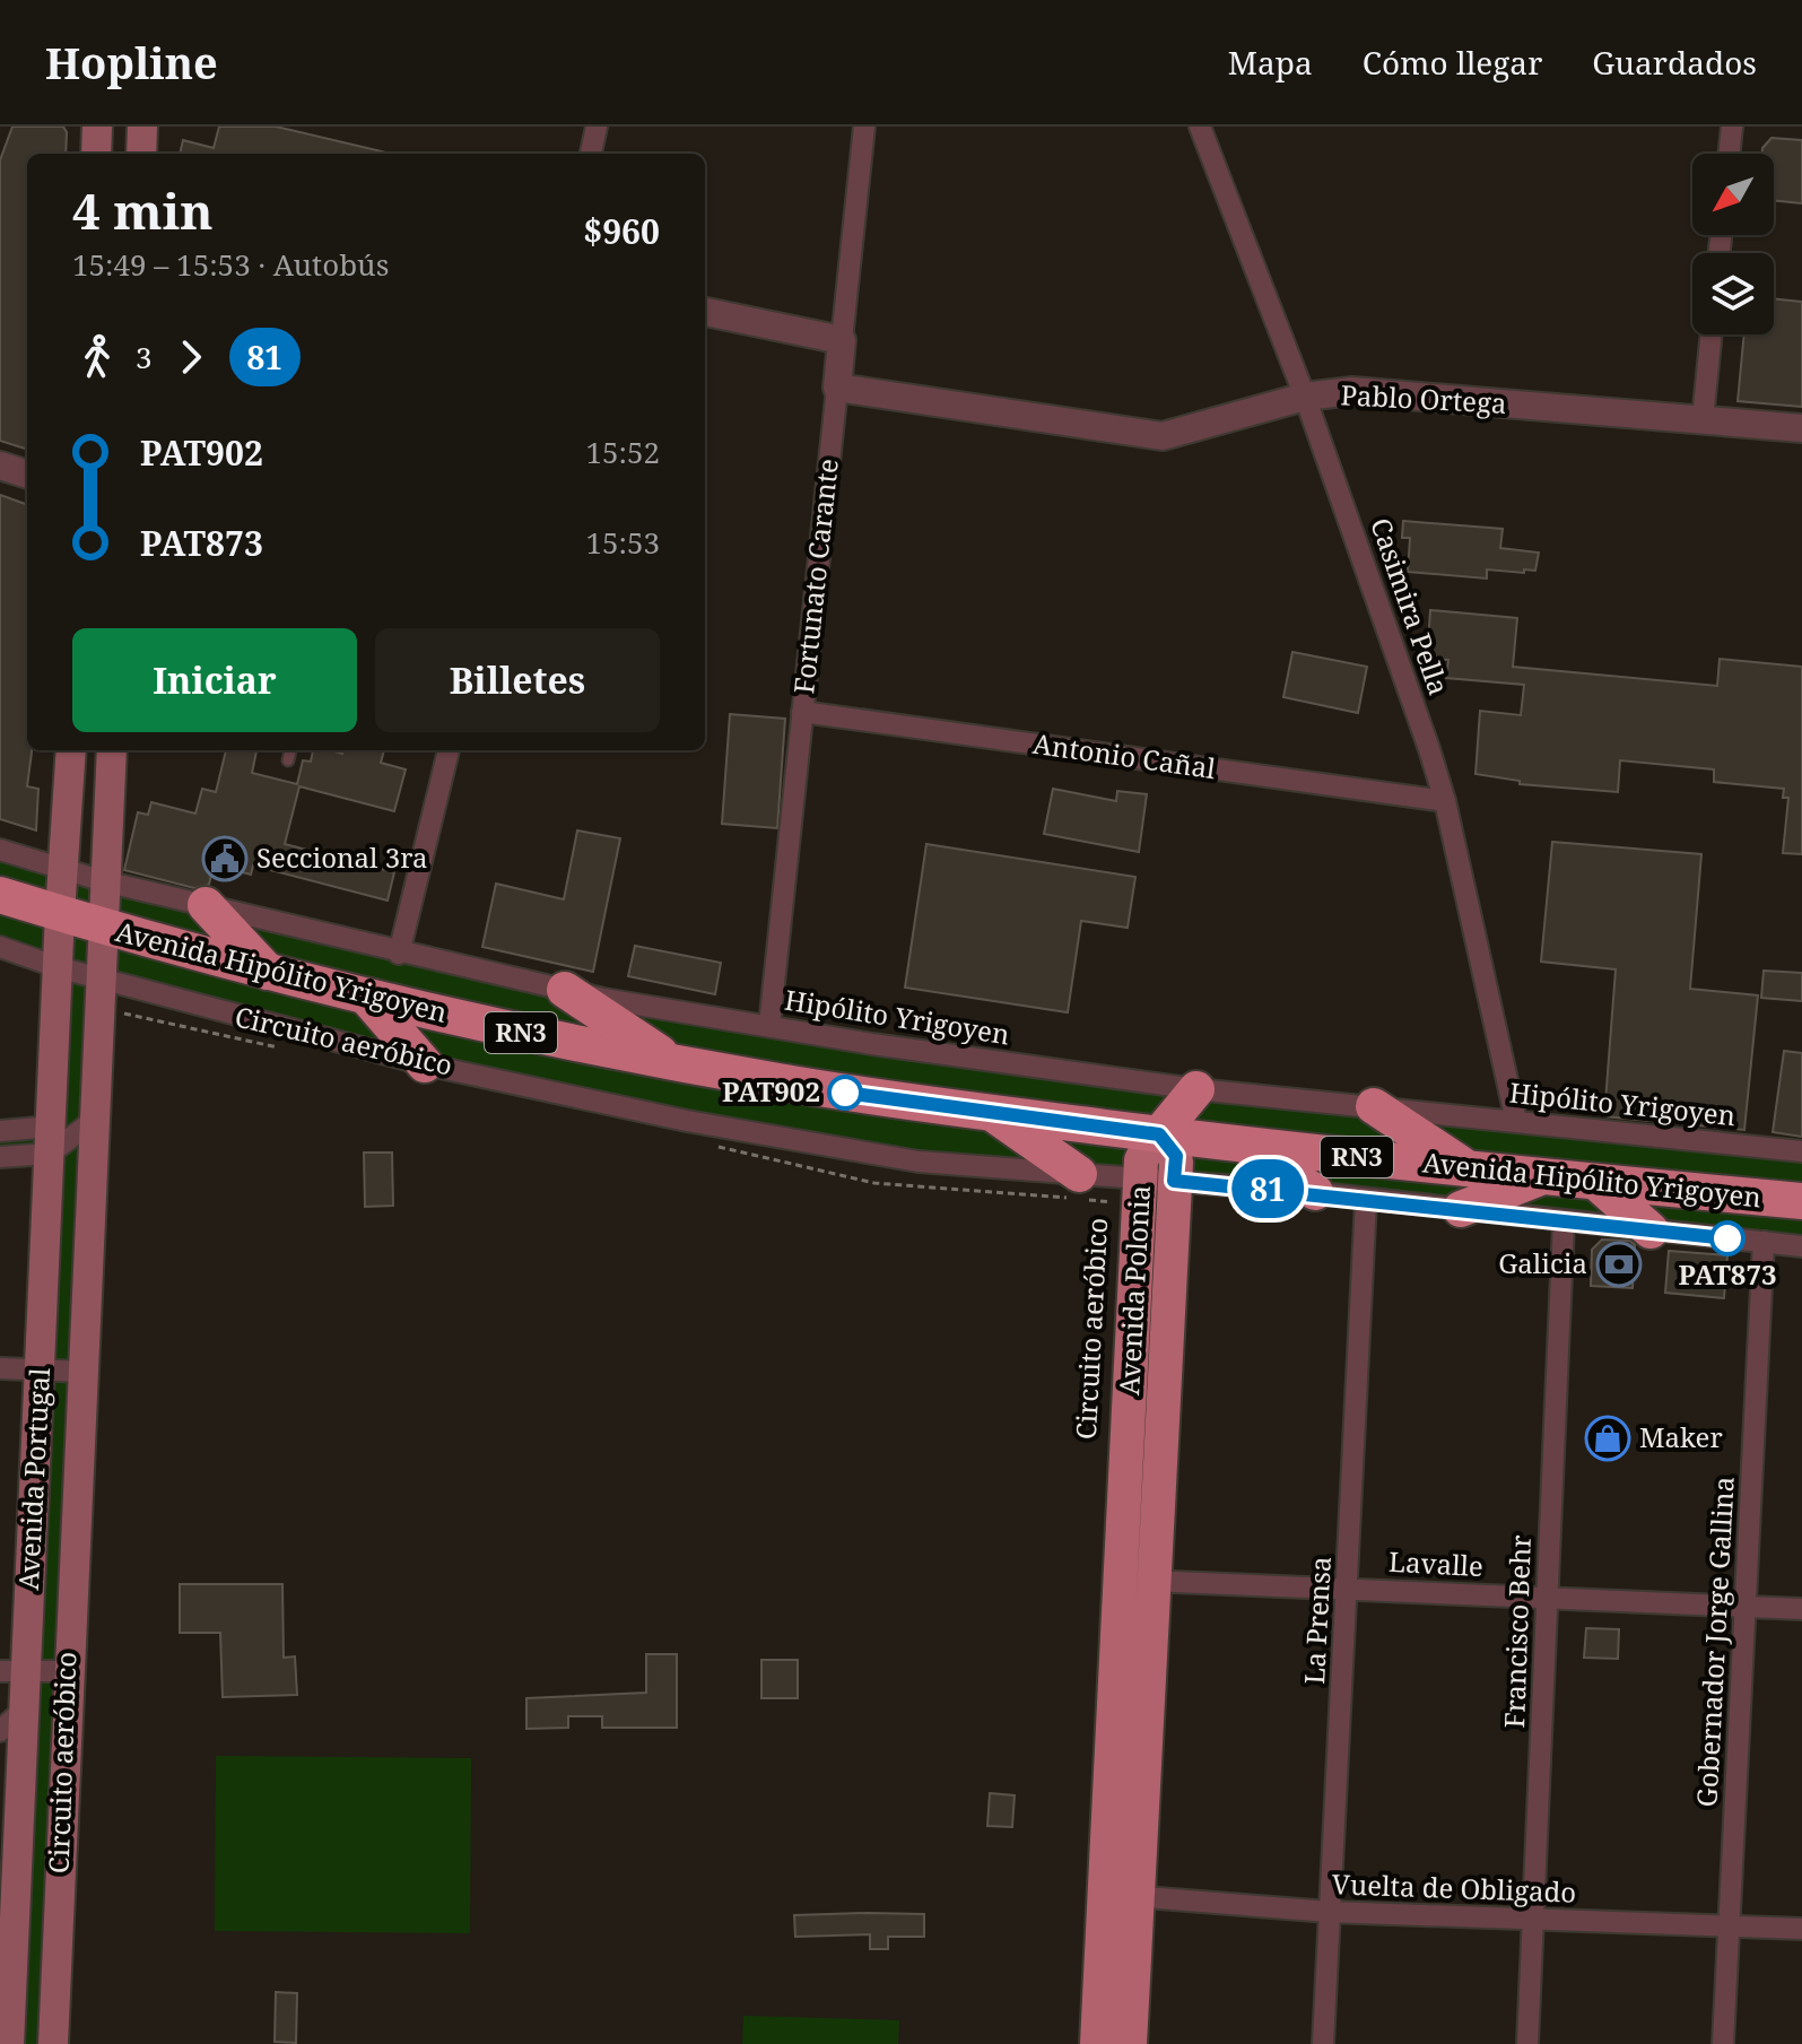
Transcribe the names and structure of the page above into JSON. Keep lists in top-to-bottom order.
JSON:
{
  "streets": {
    "highway": ["Avenida Hipólito Yrigoyen", "RN3"],
    "main road": ["Avenida Polonia", "Avenida Portugal"],
    "street": [
      "Pablo Ortega",
      "Fortunato Carante",
      "Casimira Pella",
      "Antonio Cañal",
      "Hipólito Yrigoyen",
      "Lavalle",
      "La Prensa",
      "Francisco Behr",
      "Gobernador Jorge Gallina",
      "Vuelta de Obligado"
    ],
    "path": ["Circuito aeróbico"]
  },
  "crossings": [
    ["Pablo Ortega", "Fortunato Carante"],
    ["Pablo Ortega", "Casimira Pella"],
    ["Fortunato Carante", "Antonio Cañal"],
    ["Fortunato Carante", "Hipólito Yrigoyen"],
    ["Casimira Pella", "Antonio Cañal"],
    ["Casimira Pella", "Hipólito Yrigoyen"],
    ["Avenida Hipólito Yrigoyen", "Avenida Polonia"],
    ["Avenida Hipólito Yrigoyen", "Avenida Portugal"],
    ["Hipólito Yrigoyen", "Avenida Portugal"],
    ["Circuito aeróbico", "Avenida Polonia"],
    ["Avenida Polonia", "Lavalle"],
    ["Avenida Polonia", "Vuelta de Obligado"],
    ["Lavalle", "La Prensa"],
    ["Lavalle", "Francisco Behr"],
    ["Lavalle", "Gobernador Jorge Gallina"],
    ["La Prensa", "Vuelta de Obligado"],
    ["Francisco Behr", "Vuelta de Obligado"],
    ["Gobernador Jorge Gallina", "Vuelta de Obligado"]
  ],
  "places": {
    "public building": ["Seccional 3ra"],
    "other": ["PAT902", "PAT873"],
    "bank": ["Galicia"],
    "shop": ["Maker"]
  },
  "lines": ["bus line 81"],
  "north": "bottom left",
  "page": {
    "header": "Hopline",
    "nav": ["Mapa", "Cómo llegar", "Guardados"],
    "on_map": "81",
    "heading": ["4 min", "15:49 – 15:53 · Autobús", "$960"],
    "legs": ["3", "81"],
    "list": [
      {
        "name": "PAT902",
        "value": "15:52"
      },
      {
        "name": "PAT873",
        "value": "15:53"
      }
    ],
    "buttons": ["Iniciar", "Billetes"]
  }
}
